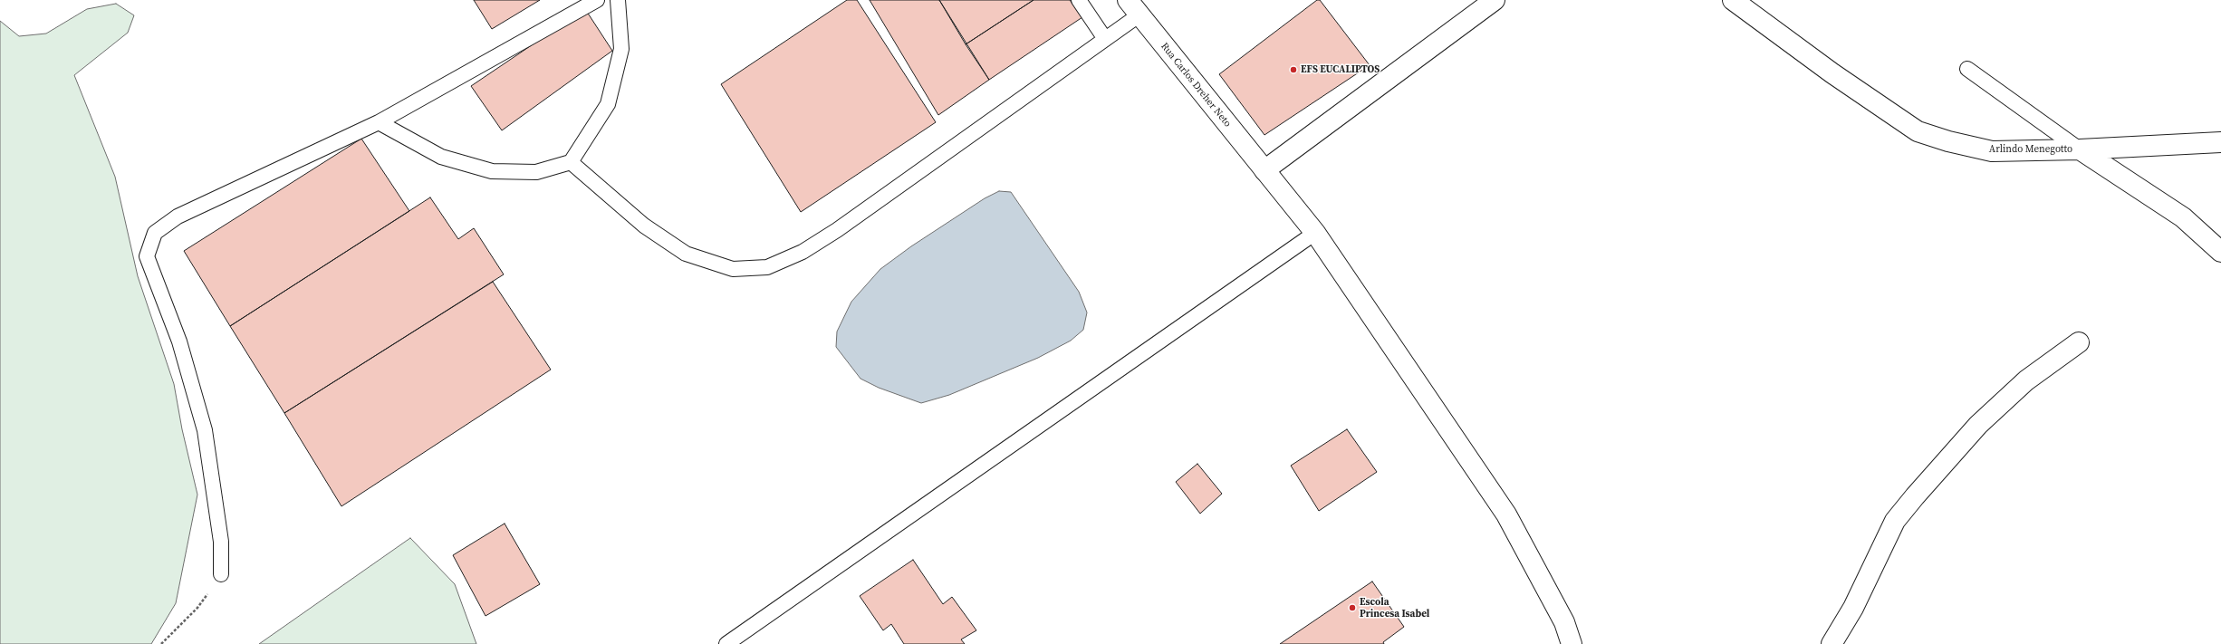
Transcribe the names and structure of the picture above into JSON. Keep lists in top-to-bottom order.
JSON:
{
  "streets": {
    "street": ["Rua Carlos Dreher Neto", "Arlindo Menegotto"]
  },
  "places": ["EFS EUCALIPTOS", "Escola Princesa Isabel"]
}
